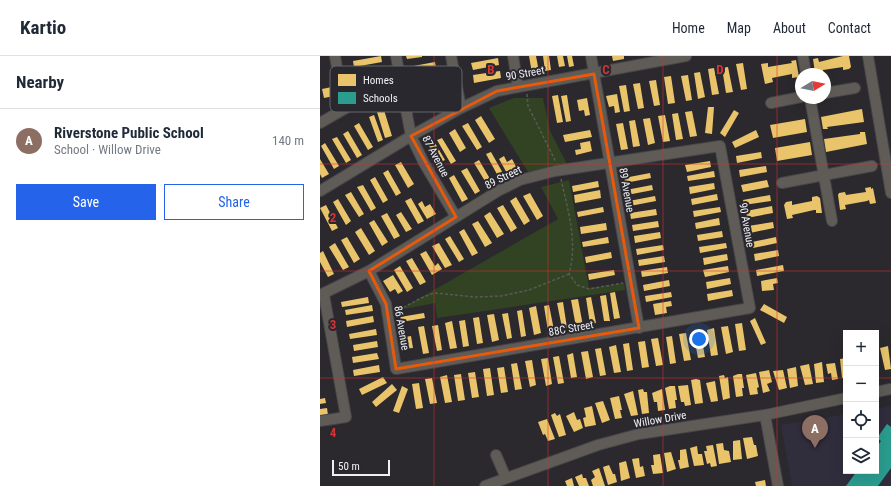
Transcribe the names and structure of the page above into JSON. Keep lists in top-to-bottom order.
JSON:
{
  "streets": {
    "street": [
      "90 Street",
      "87 Avenue",
      "89 Street",
      "89 Avenue",
      "90 Avenue",
      "86 Avenue",
      "88C Street",
      "Willow Drive"
    ]
  },
  "crossings": [
    ["90 Street", "87 Avenue"],
    ["90 Street", "89 Avenue"],
    ["87 Avenue", "89 Street"],
    ["89 Street", "89 Avenue"],
    ["89 Street", "90 Avenue"],
    ["89 Street", "86 Avenue"],
    ["89 Avenue", "88C Street"],
    ["90 Avenue", "88C Street"],
    ["86 Avenue", "88C Street"]
  ],
  "legend": ["Homes", "Schools"],
  "scale_bar": "50 m",
  "north": "right",
  "page": {
    "header": "Kartio",
    "nav": [
      "Home",
      "Map",
      "About",
      "Contact"
    ],
    "heading": "Nearby",
    "list": [
      {
        "mark": "A",
        "name": "Riverstone Public School",
        "note": "School · Willow Drive",
        "value": "140 m"
      }
    ],
    "buttons": ["Save", "Share"],
    "map_buttons": ["+", "−"],
    "pins": "A",
    "scale": "50 m"
  },
  "grid": {
    "columns": ["B", "C", "D"],
    "rows": ["2", "3", "4"]
  }
}
